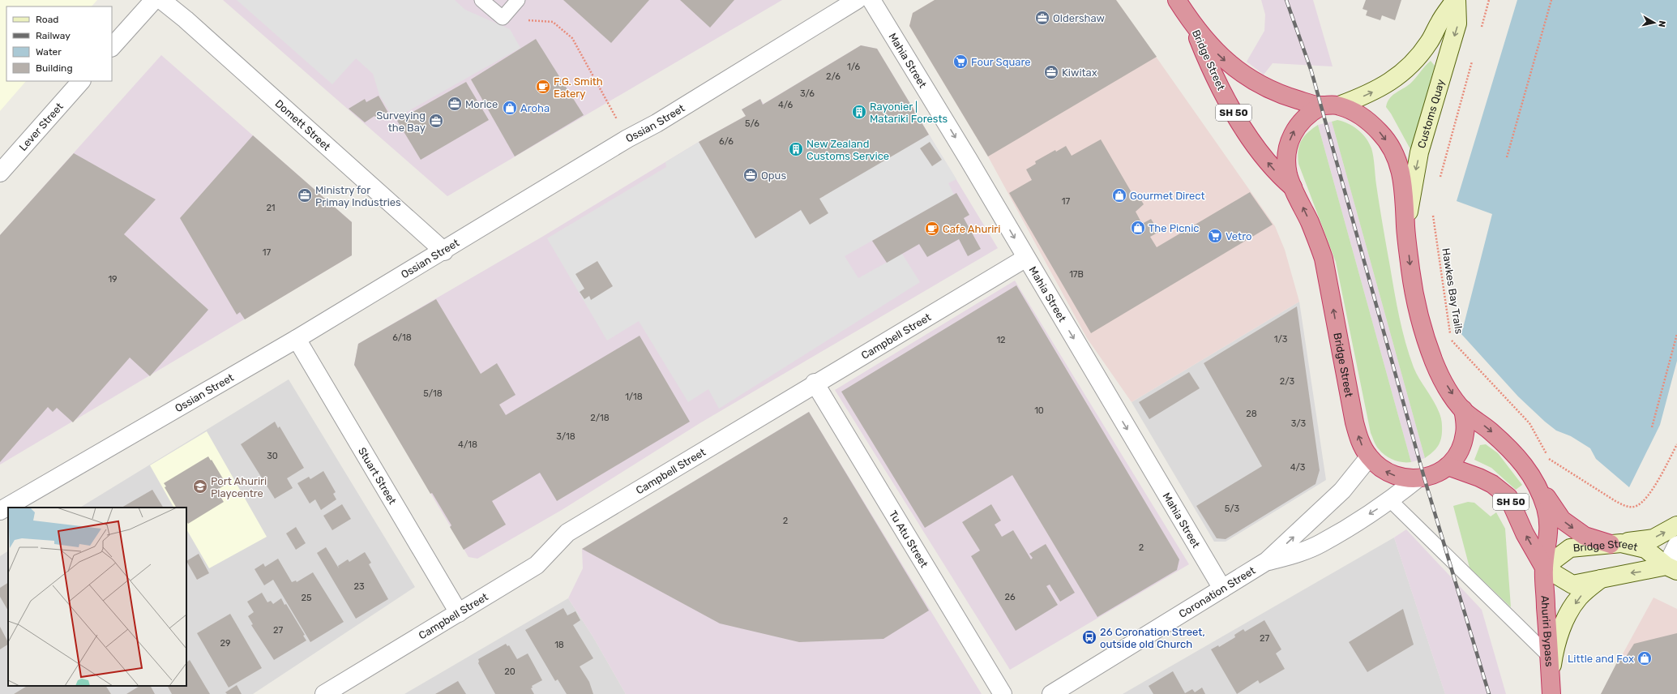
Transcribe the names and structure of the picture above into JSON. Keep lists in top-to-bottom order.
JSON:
{
  "streets": {
    "highway": ["Bridge Street", "SH 50", "Ahuriri Bypass"],
    "street": [
      "Mahia Street",
      "Customs Quay",
      "Ossian Street",
      "Domett Street",
      "Lever Street",
      "Campbell Street",
      "Stuart Street",
      "Tu Atu Street",
      "Coronation Street"
    ],
    "path": ["Hawkes Bay Trails"]
  },
  "crossings": [
    ["Mahia Street", "Campbell Street"],
    ["Mahia Street", "Coronation Street"],
    ["Bridge Street", "SH 50"],
    ["Bridge Street", "Customs Quay"],
    ["Bridge Street", "Coronation Street"],
    ["Bridge Street", "Ahuriri Bypass"],
    ["SH 50", "Ahuriri Bypass"],
    ["Ossian Street", "Domett Street"],
    ["Ossian Street", "Stuart Street"],
    ["Campbell Street", "Stuart Street"],
    ["Campbell Street", "Tu Atu Street"]
  ],
  "one_way": ["Mahia Street"],
  "places": {
    "office": [
      "Oldershaw",
      "Kiwitax",
      "Morice",
      "Surveying the Bay",
      "Opus",
      "Ministry for Primay Industries"
    ],
    "supermarket": ["Four Square", "Vetro"],
    "cafe": ["F.G. Smith Eatery", "Cafe Ahuriri"],
    "shop": [
      "Aroha",
      "Gourmet Direct",
      "The Picnic",
      "Little and Fox"
    ],
    "building": ["Rayonier | Matariki Forests", "New Zealand Customs Service"],
    "school or university": ["Port Ahuriri Playcentre"],
    "bus stop": ["26 Coronation Street, outside old Church"]
  },
  "house_numbers": [
    "1/6",
    "2/6",
    "3/6",
    "4/6",
    "5/6",
    "6/6",
    "17",
    "21",
    "17",
    "17B",
    "19",
    "6/18",
    "1/3",
    "12",
    "2/3",
    "5/18",
    "1/18",
    "10",
    "28",
    "2/18",
    "3/3",
    "3/18",
    "4/18",
    "30",
    "4/3",
    "5/3",
    "2",
    "2",
    "23",
    "26",
    "25",
    "27",
    "27",
    "29",
    "18",
    "20"
  ],
  "legend": [
    "Road",
    "Railway",
    "Water",
    "Building"
  ],
  "north": "right"
}
